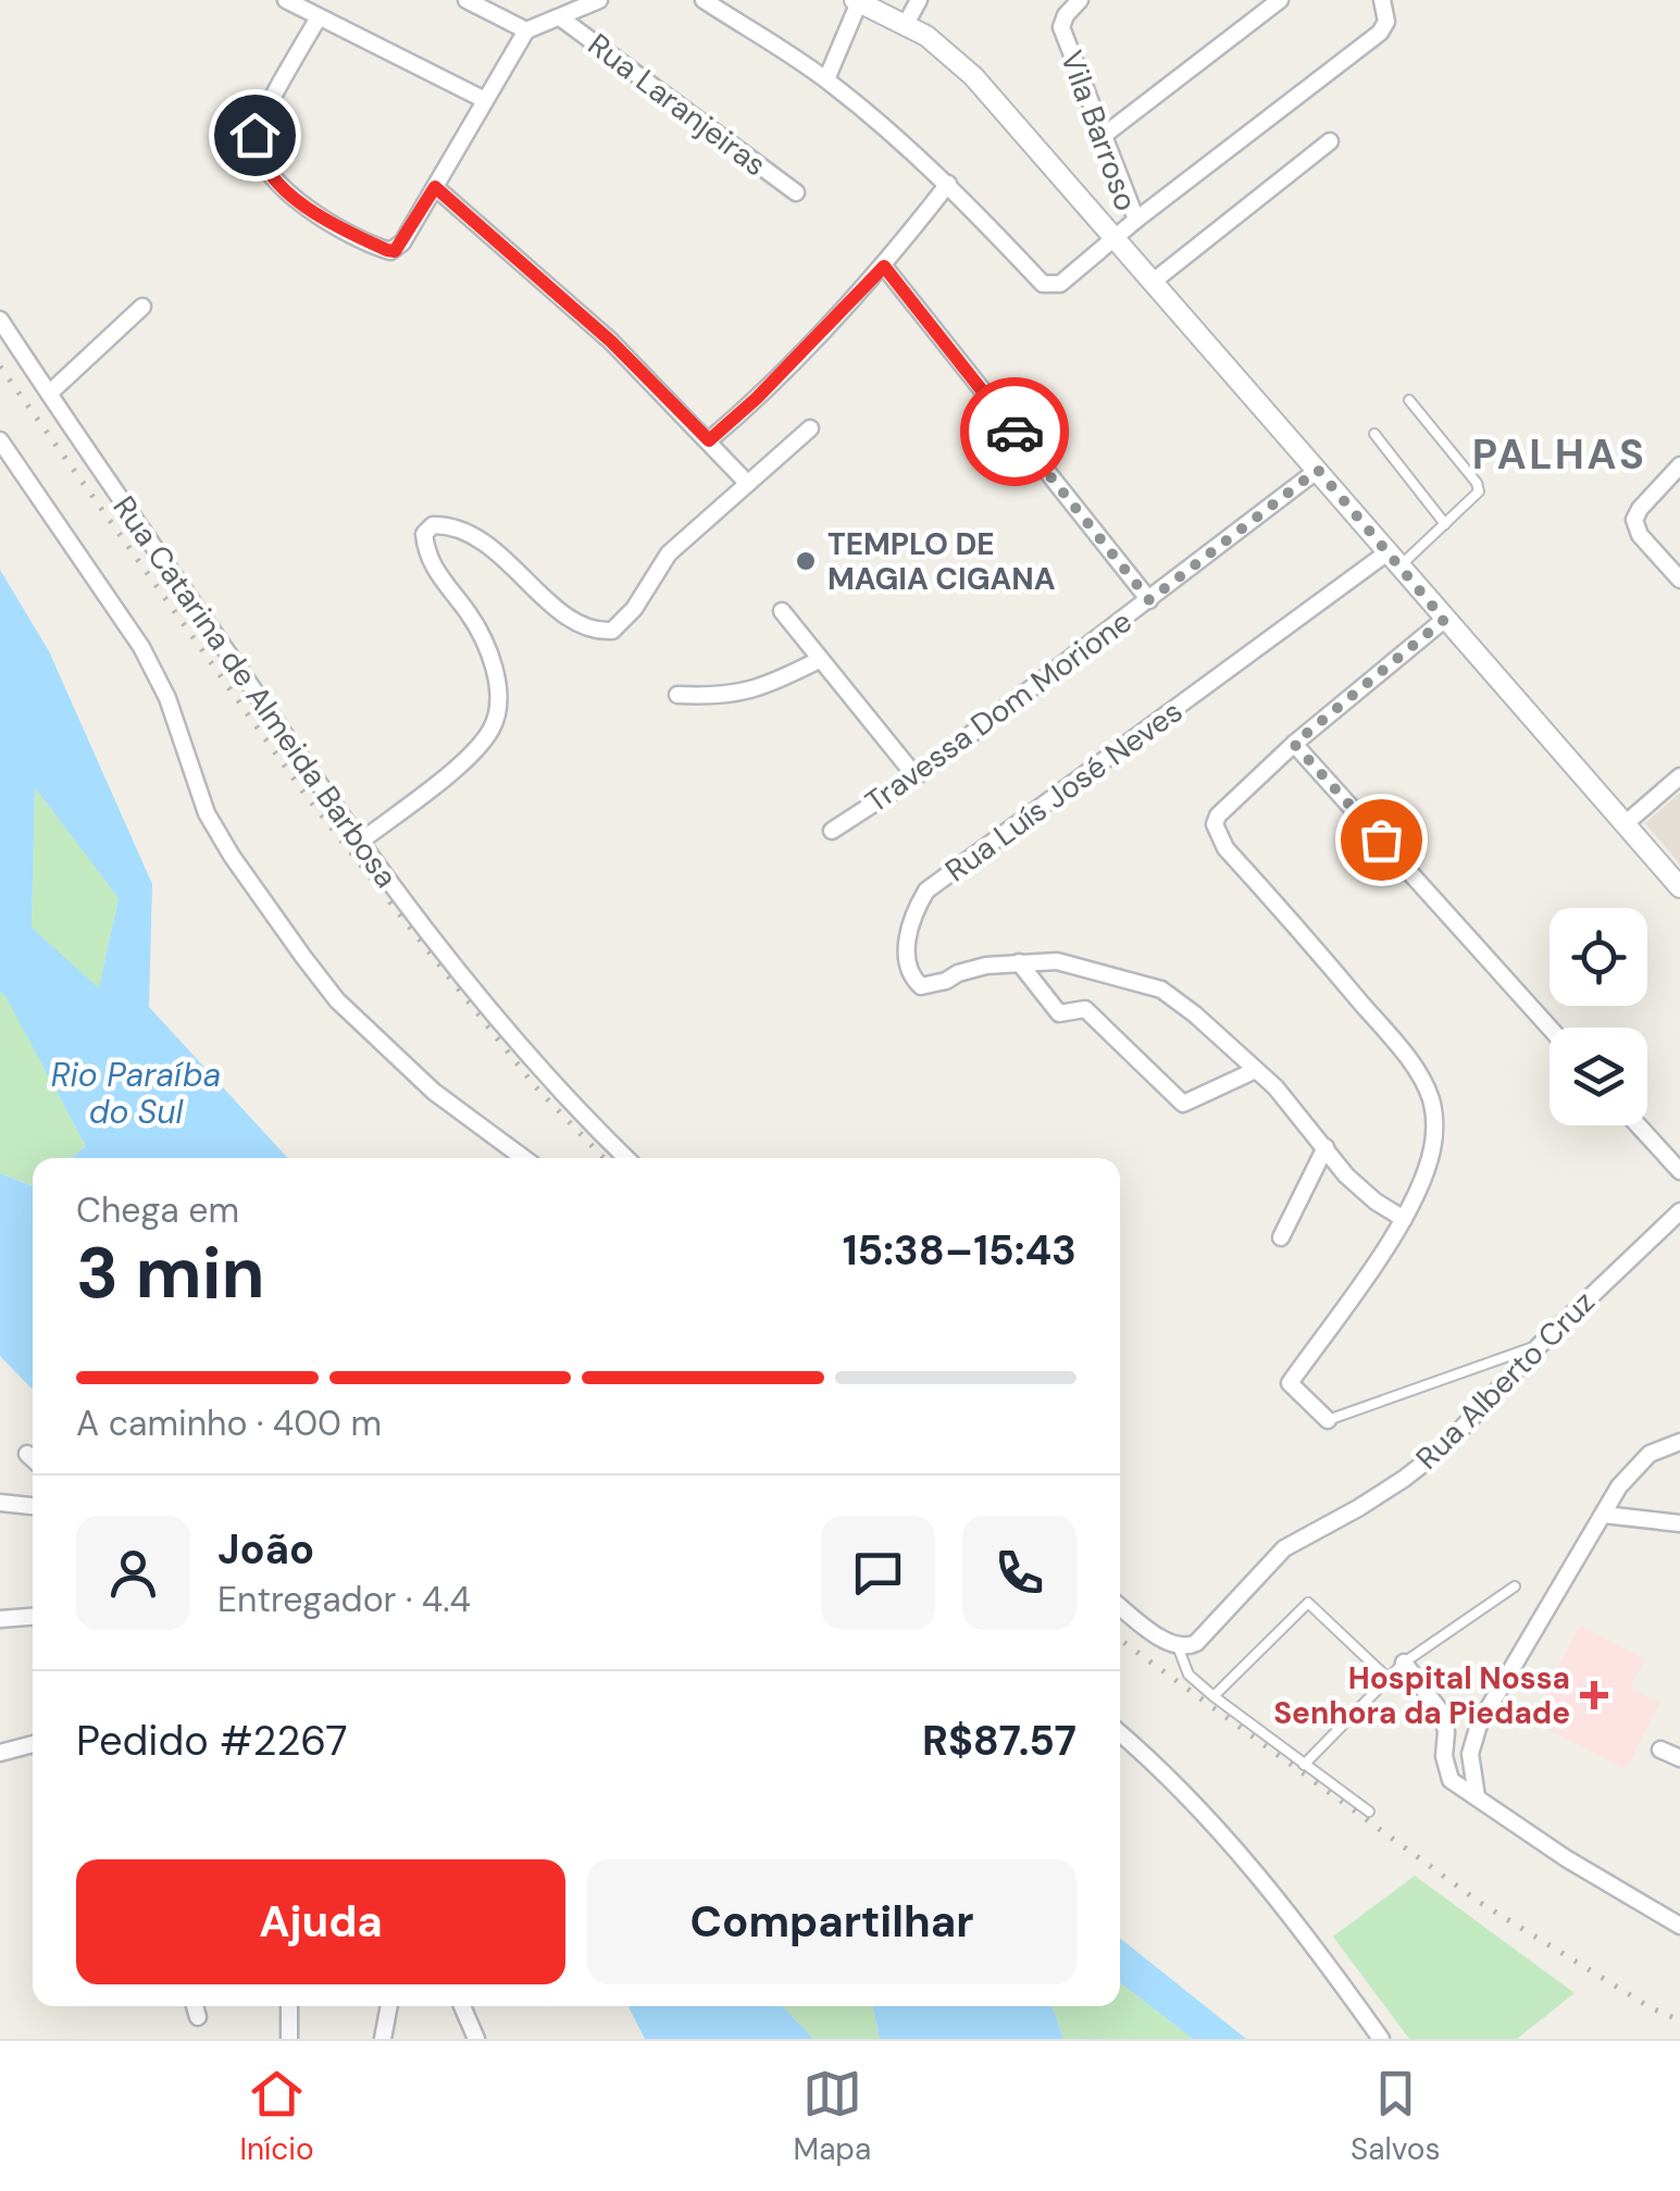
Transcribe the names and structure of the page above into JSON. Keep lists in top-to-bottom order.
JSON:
{
  "streets": {
    "street": [
      "Rua Laranjeiras",
      "Vila Barroso",
      "Rua Catarina de Almeida Barbosa",
      "Travessa Dom Morione",
      "Rua Luís José Neves",
      "Rua Alberto Cruz"
    ]
  },
  "districts": ["PALHAS"],
  "water": ["Rio Paraíba do Sul"],
  "places": {
    "other": ["TEMPLO DE MAGIA CIGANA"],
    "health": ["Hospital Nossa Senhora da Piedade"]
  },
  "page": {
    "heading": ["3 min", "Chega em", "15:38–15:43"],
    "panel": [
      "João",
      "Entregador · 4.4",
      "Pedido #2267",
      "R$87.57"
    ],
    "bar": "A caminho · 400 m",
    "buttons": ["Ajuda", "Compartilhar"],
    "tabs": ["Início", "Mapa", "Salvos"]
  }
}
